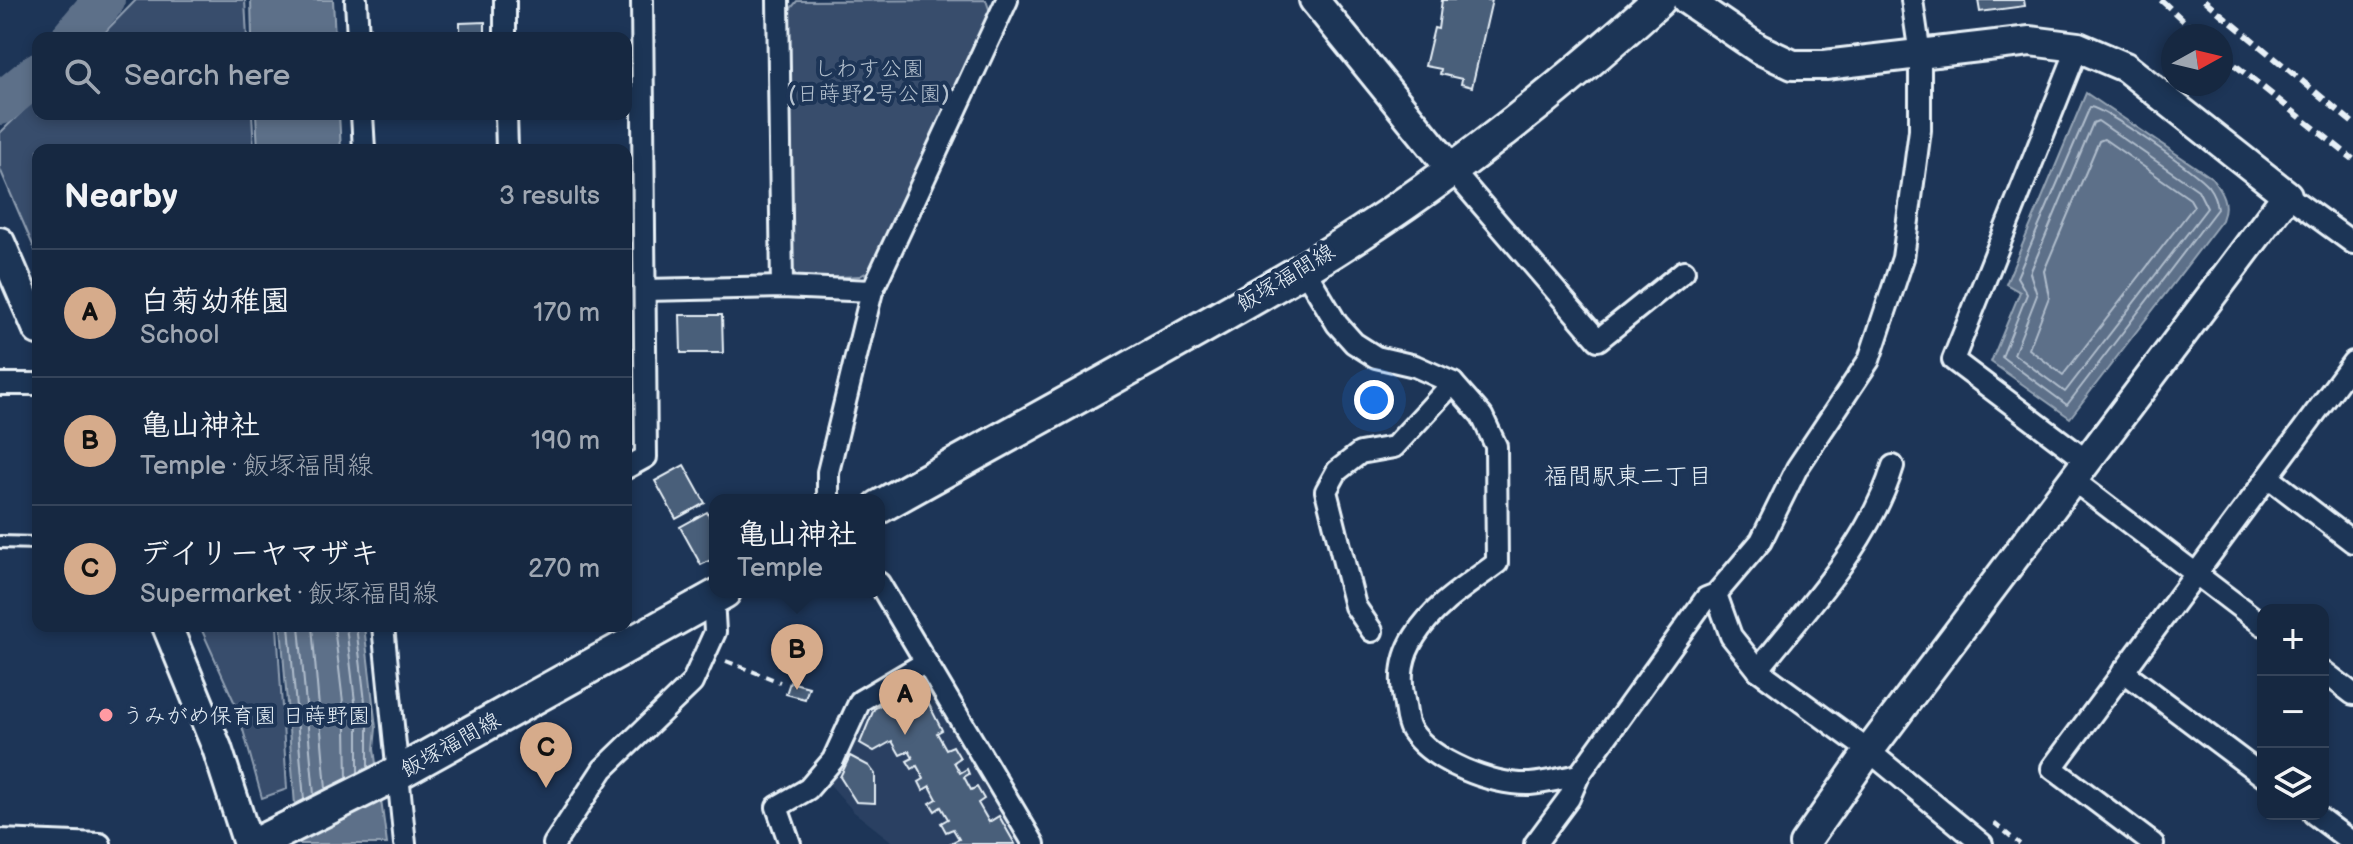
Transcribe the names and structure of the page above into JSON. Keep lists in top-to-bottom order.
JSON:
{
  "streets": {
    "main road": ["飯塚福間線"]
  },
  "districts": ["福間駅東二丁目"],
  "parks": ["しわす公園 (日蒔野2号公園)"],
  "places": ["うみがめ保育園 日蒔野園"],
  "north": "right",
  "page": {
    "search": "Search here",
    "heading": ["Nearby", "3 results"],
    "list": [
      {
        "mark": "A",
        "name": "白菊幼稚園",
        "note": "School",
        "value": "170 m"
      },
      {
        "mark": "B",
        "name": "亀山神社",
        "note": "Temple · 飯塚福間線",
        "value": "190 m"
      },
      {
        "mark": "C",
        "name": "デイリーヤマザキ",
        "note": "Supermarket · 飯塚福間線",
        "value": "270 m"
      }
    ],
    "popup": ["亀山神社", "Temple"],
    "map_buttons": ["+", "−"],
    "pins": ["B", "A", "C"]
  }
}
